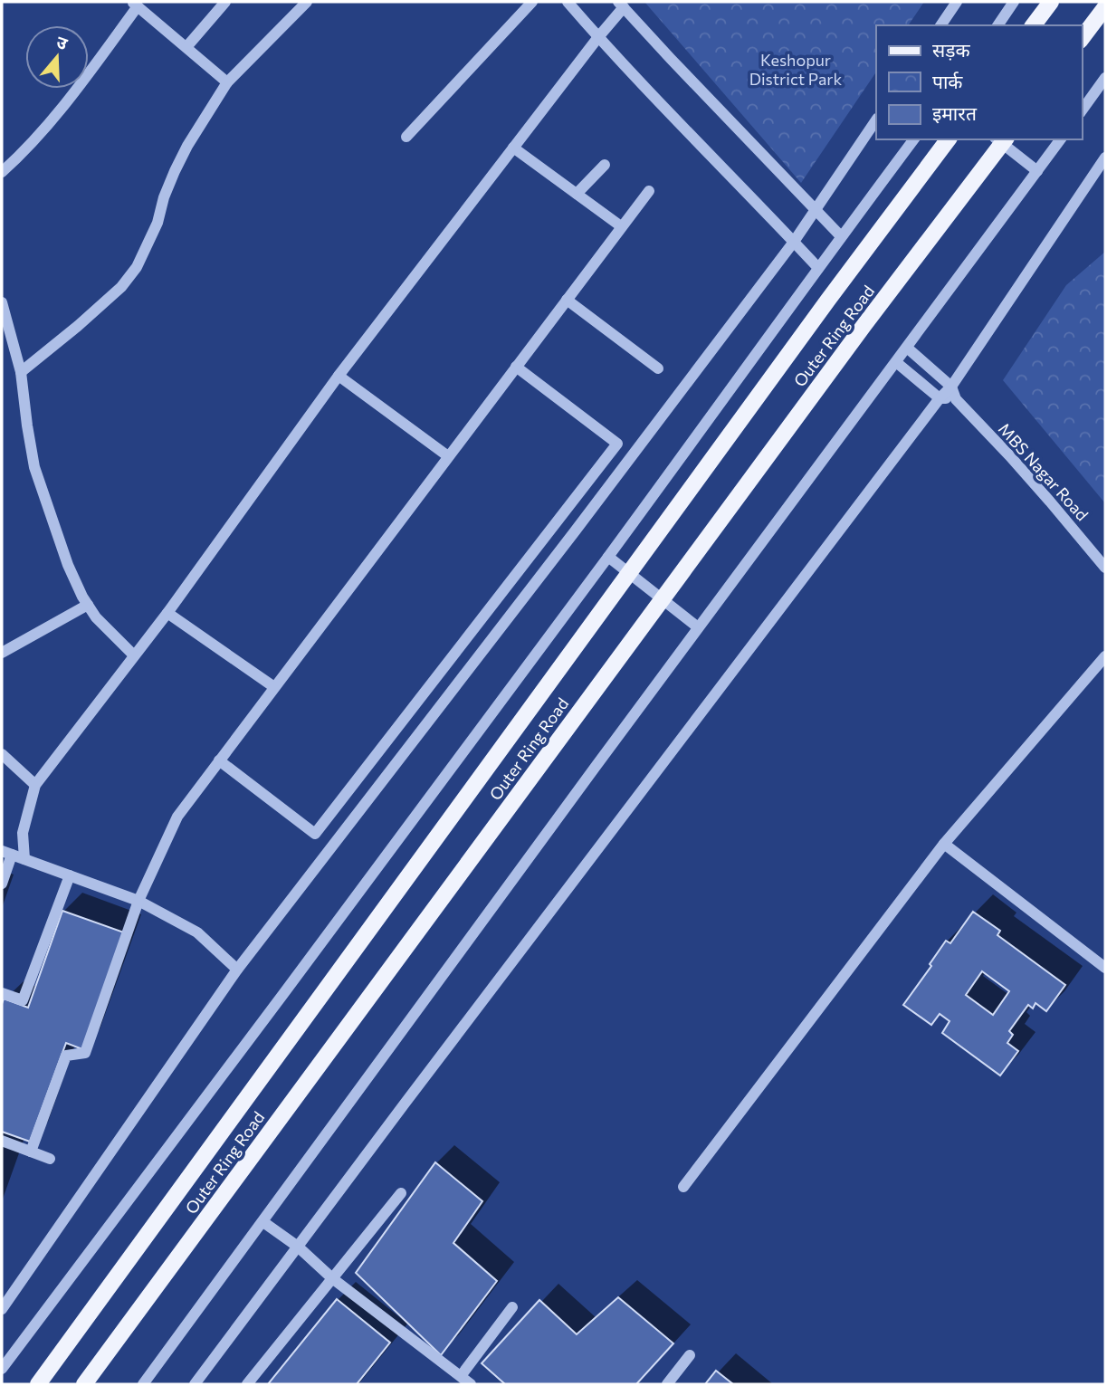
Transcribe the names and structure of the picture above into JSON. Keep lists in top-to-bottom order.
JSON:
{
  "streets": {
    "main road": ["Outer Ring Road"],
    "street": ["MBS Nagar Road"]
  },
  "parks": ["Keshopur District Park"],
  "legend": ["सड़क", "पार्क", "इमारत"],
  "north": "top"
}
